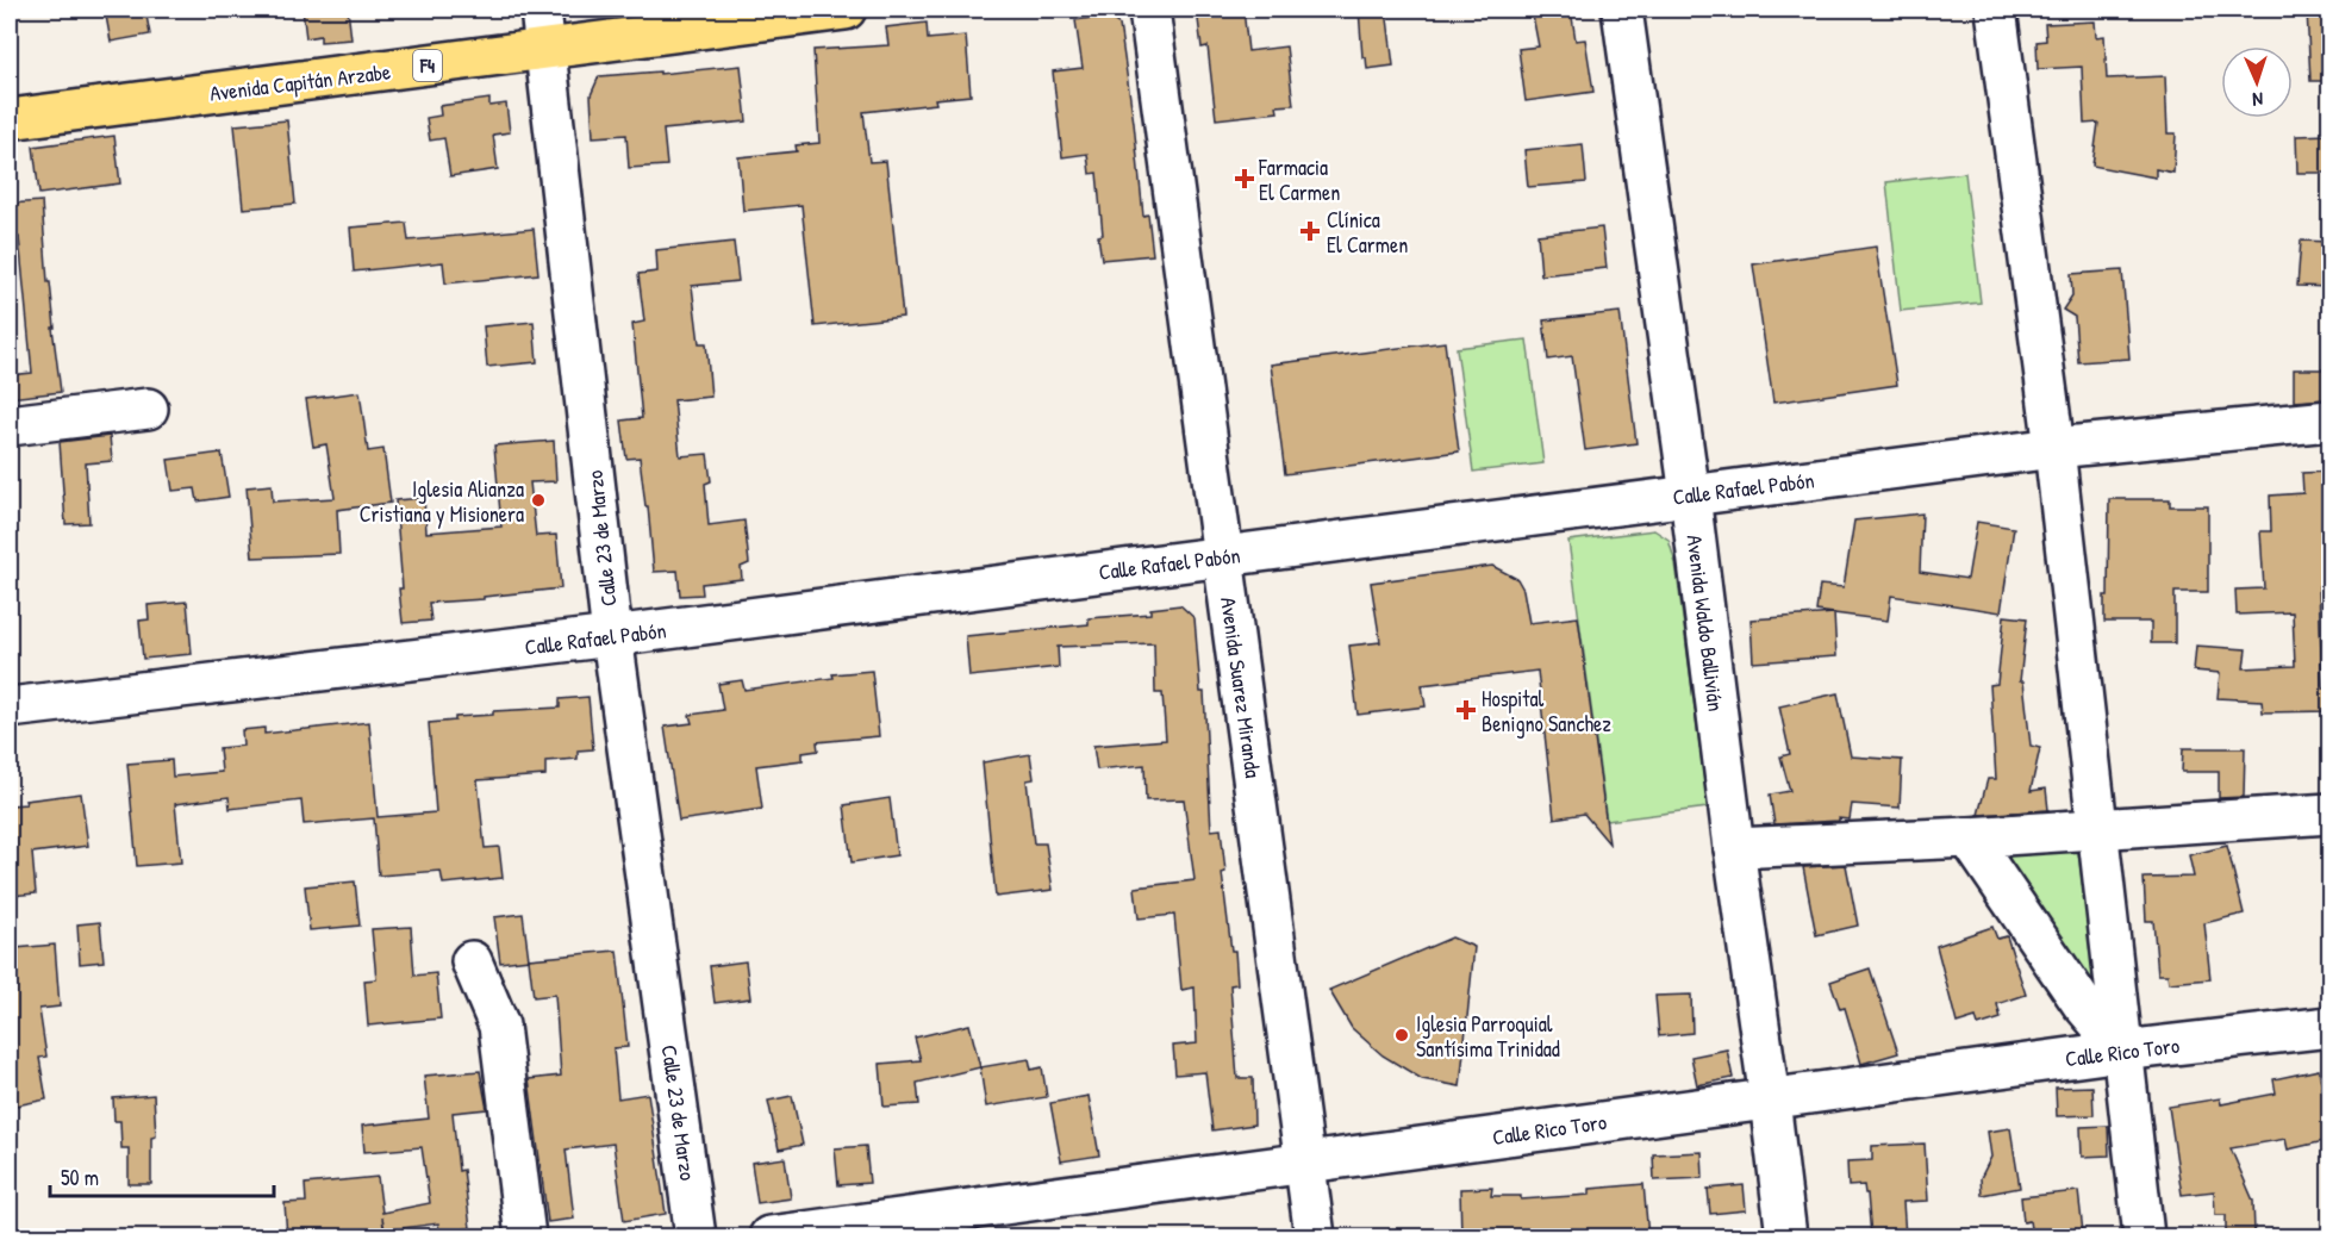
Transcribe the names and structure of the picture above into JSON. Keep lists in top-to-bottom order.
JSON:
{
  "streets": {
    "highway": ["F4", "Avenida Capitán Arzabe"],
    "street": [
      "Calle Rafael Pabón",
      "Calle 23 de Marzo",
      "Avenida Waldo Ballivián",
      "Avenida Suarez Miranda",
      "Calle Rico Toro"
    ]
  },
  "crossings": [
    ["Avenida Capitán Arzabe", "Calle 23 de Marzo"],
    ["Calle Rafael Pabón", "Calle 23 de Marzo"],
    ["Calle Rafael Pabón", "Avenida Waldo Ballivián"],
    ["Calle Rafael Pabón", "Avenida Suarez Miranda"],
    ["Avenida Waldo Ballivián", "Calle Rico Toro"],
    ["Avenida Suarez Miranda", "Calle Rico Toro"]
  ],
  "places": {
    "health": ["Farmacia El Carmen", "Clínica El Carmen", "Hospital Benigno Sanchez"],
    "other": ["Iglesia Alianza Cristiana y Misionera", "Iglesia Parroquial Santísima Trinidad"]
  },
  "scale_bar": "50 m",
  "north": "bottom"
}
